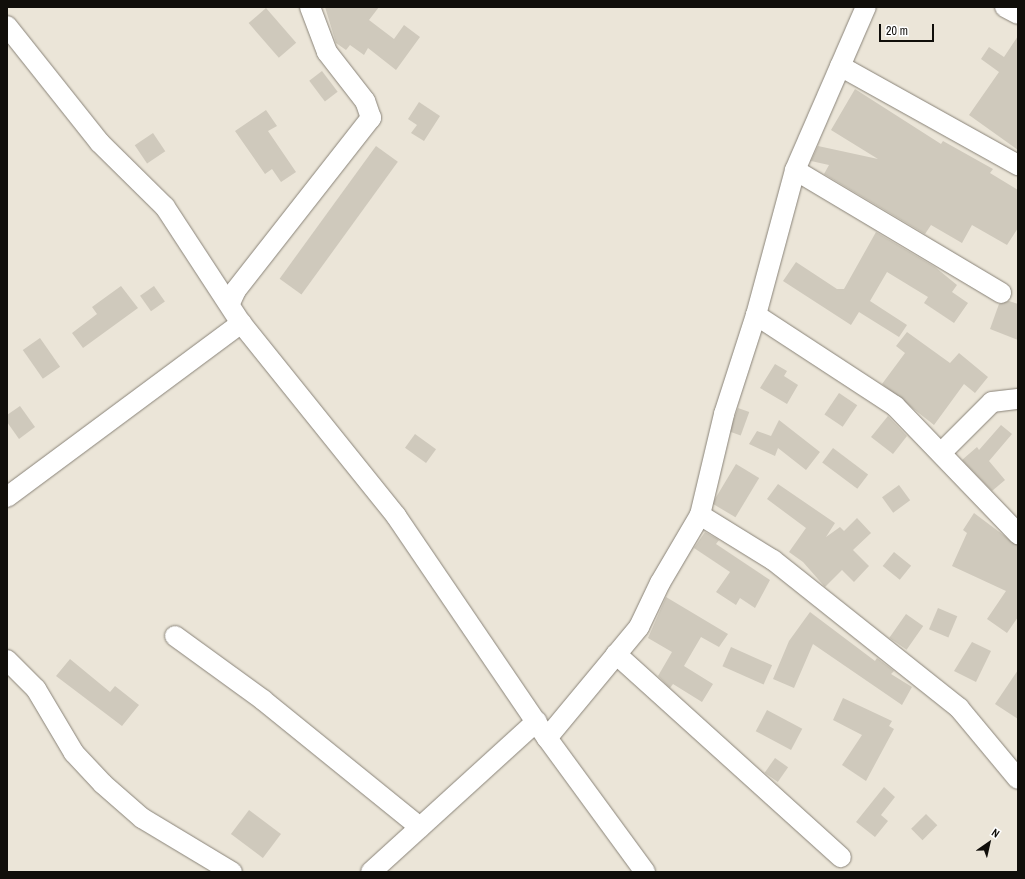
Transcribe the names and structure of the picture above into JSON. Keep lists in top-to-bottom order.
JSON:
{
  "scale_bar": "20 m",
  "north": "top right"
}
